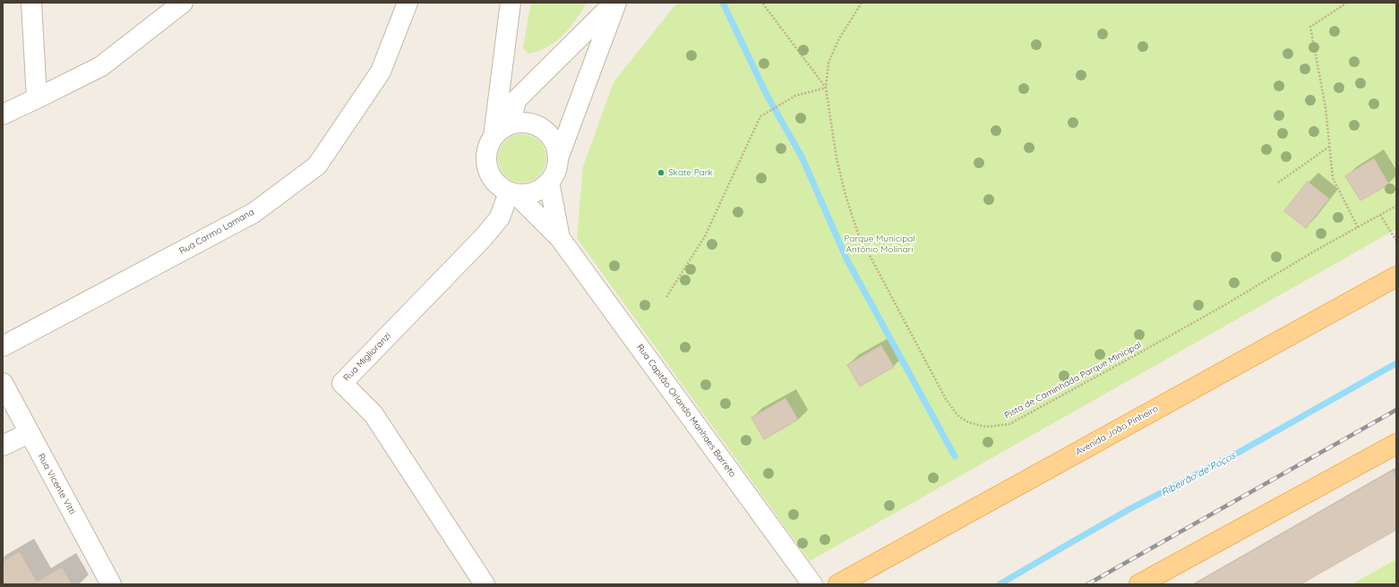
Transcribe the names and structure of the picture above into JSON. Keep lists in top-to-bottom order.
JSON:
{
  "streets": {
    "main road": ["Avenida João Pinheiro"],
    "street": [
      "Rua Carmo Lamana",
      "Rua Miglioranzi",
      "Rua Capitão Orlando Manhaes Barreto",
      "Rua Vicente Vitti"
    ],
    "path": ["Pista de Caminhada Parque Minicipal"]
  },
  "crossings": [
    ["Rua Miglioranzi", "Rua Capitão Orlando Manhaes Barreto"]
  ],
  "water": ["Ribeirão de Poços"],
  "parks": ["Parque Municipal Antônio Molinari"],
  "places": ["Skate Park"]
}
